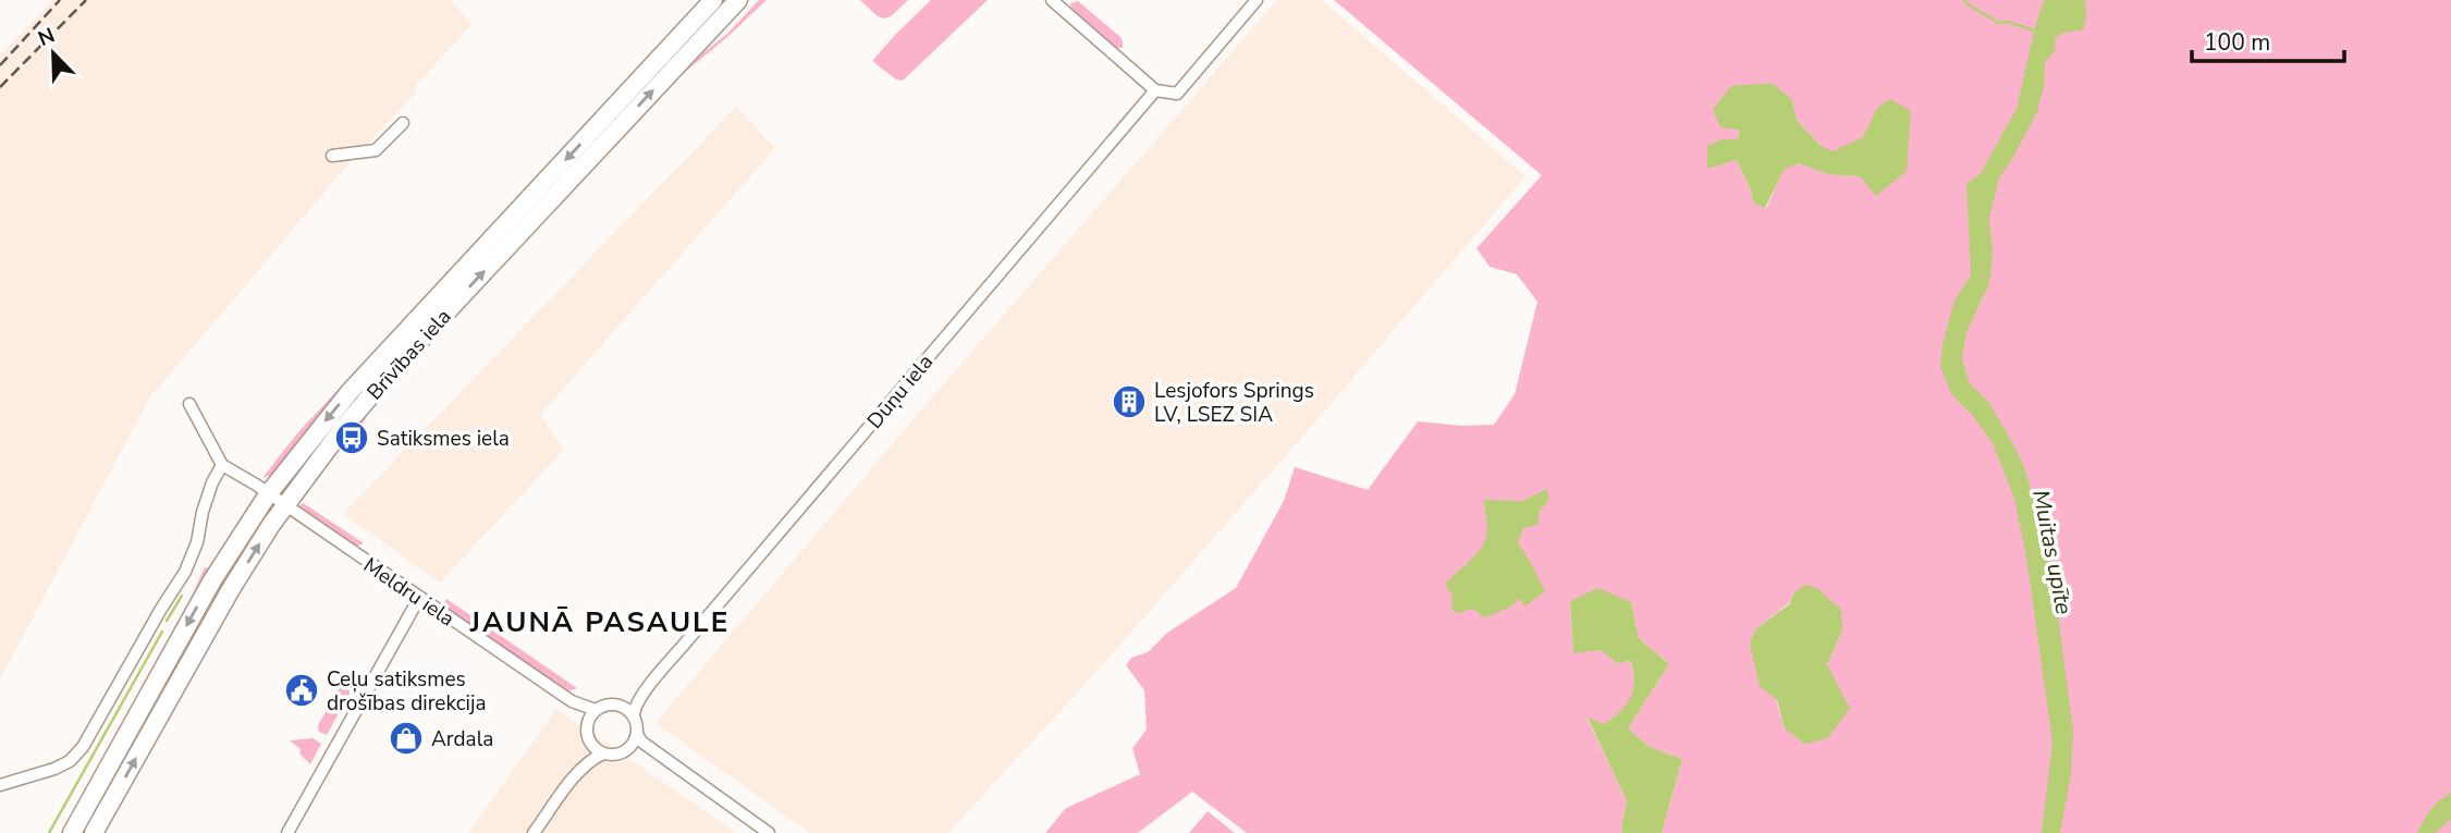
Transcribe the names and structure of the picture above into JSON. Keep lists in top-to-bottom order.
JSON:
{
  "streets": {
    "highway": ["Brīvības iela"],
    "street": ["Dūņu iela", "Meldru iela"]
  },
  "crossings": [
    ["Brīvības iela", "Meldru iela"],
    ["Dūņu iela", "Meldru iela"]
  ],
  "districts": ["JAUNĀ PASAULE"],
  "water": ["Muitas upīte"],
  "places": {
    "building": ["Lesjofors Springs LV, LSEZ SIA"],
    "bus stop": ["Satiksmes iela"],
    "public building": ["Ceļu satiksmes drošības direkcija"],
    "shop": ["Ardala"]
  },
  "scale_bar": "100 m",
  "north": "top left"
}
